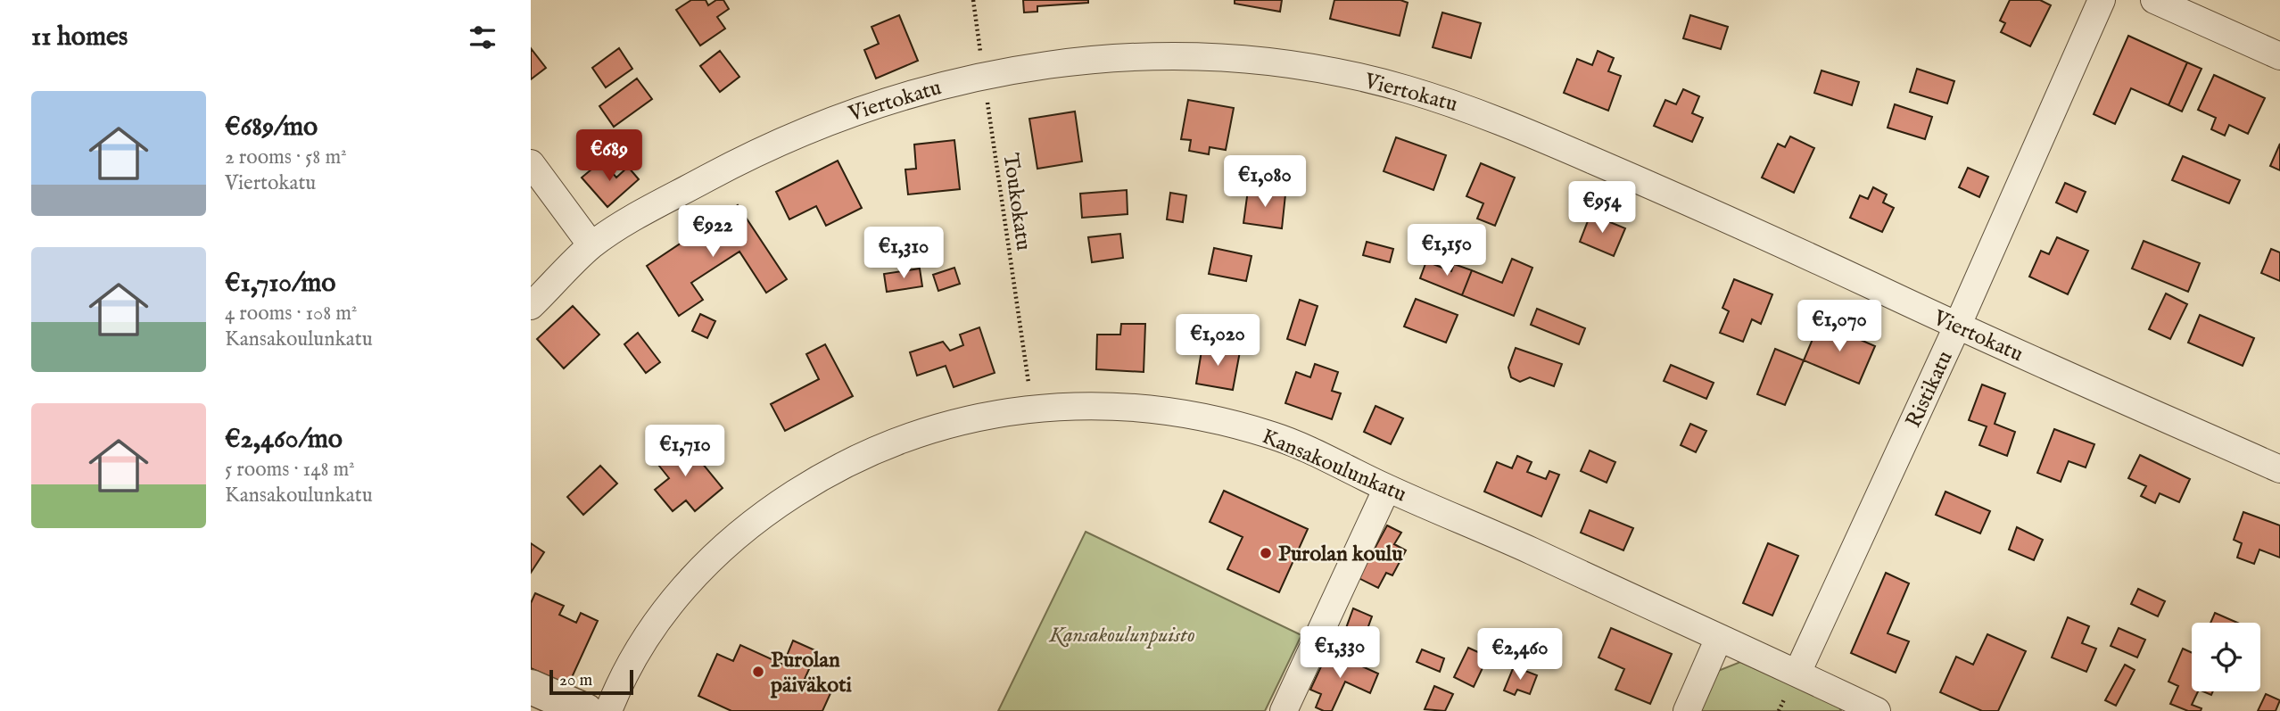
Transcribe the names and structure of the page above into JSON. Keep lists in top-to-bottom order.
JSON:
{
  "streets": {
    "street": ["Viertokatu", "Ristikatu", "Kansakoulunkatu"],
    "path": ["Toukokatu"]
  },
  "crossings": [
    ["Viertokatu", "Toukokatu"],
    ["Viertokatu", "Ristikatu"],
    ["Toukokatu", "Kansakoulunkatu"],
    ["Ristikatu", "Kansakoulunkatu"]
  ],
  "parks": ["Kansakoulunpuisto"],
  "places": ["Purolan koulu", "Purolan päiväkoti"],
  "scale_bar": "20 m",
  "page": {
    "heading": "11 homes",
    "list": [
      {
        "name": "€689/mo",
        "note": "2 rooms · 58 m² · Viertokatu"
      },
      {
        "name": "€1,710/mo",
        "note": "4 rooms · 108 m² · Kansakoulunkatu"
      },
      {
        "name": "€2,460/mo",
        "note": "5 rooms · 148 m² · Kansakoulunkatu"
      }
    ],
    "price": [
      "€689",
      "€1,080",
      "€954",
      "€922",
      "€1,150",
      "€1,310",
      "€1,070",
      "€1,020",
      "€1,710",
      "€1,330",
      "€2,460"
    ],
    "scale": "20 m"
  }
}
